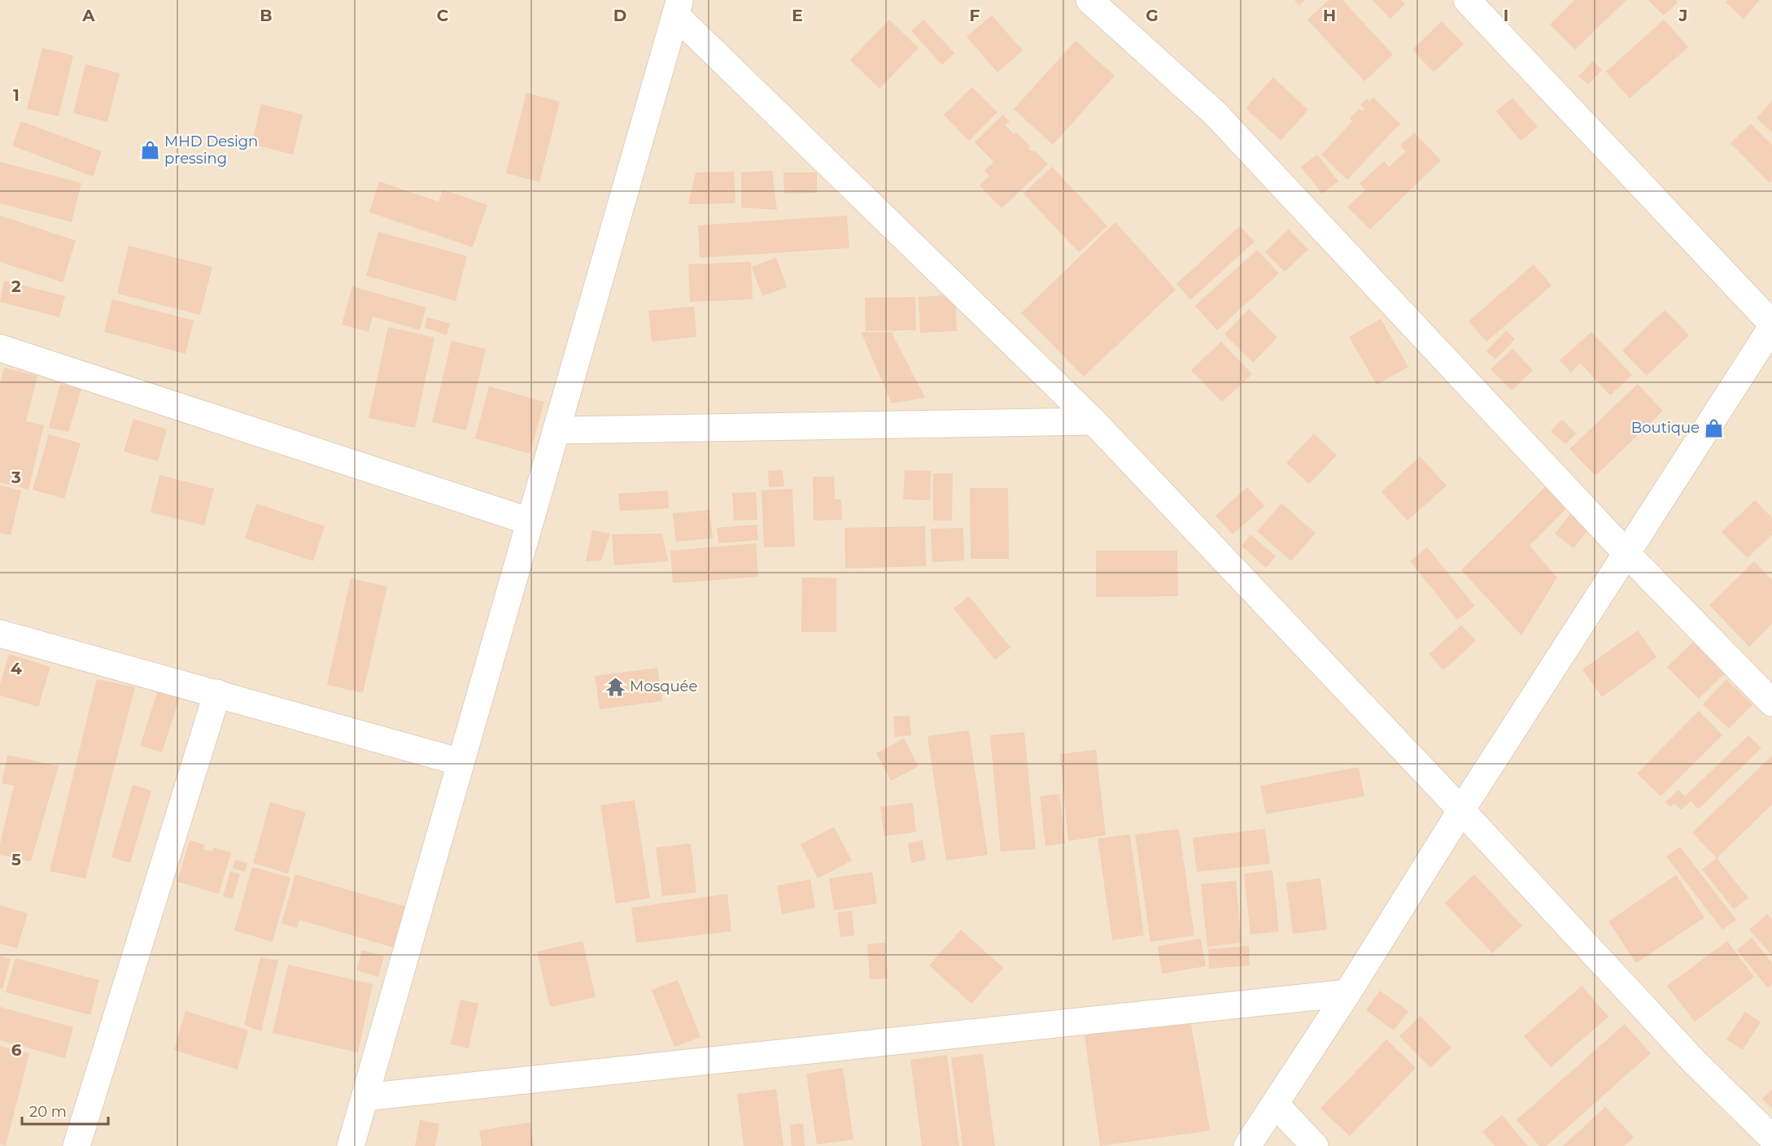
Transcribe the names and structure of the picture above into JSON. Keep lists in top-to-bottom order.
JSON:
{
  "places": {
    "shop": ["MHD Design pressing", "Boutique"],
    "temple": ["Mosquée"]
  },
  "scale_bar": "20 m",
  "grid": {
    "columns": [
      "A",
      "B",
      "C",
      "D",
      "E",
      "F",
      "G",
      "H",
      "I",
      "J"
    ],
    "rows": [
      "1",
      "2",
      "3",
      "4",
      "5",
      "6"
    ]
  }
}
